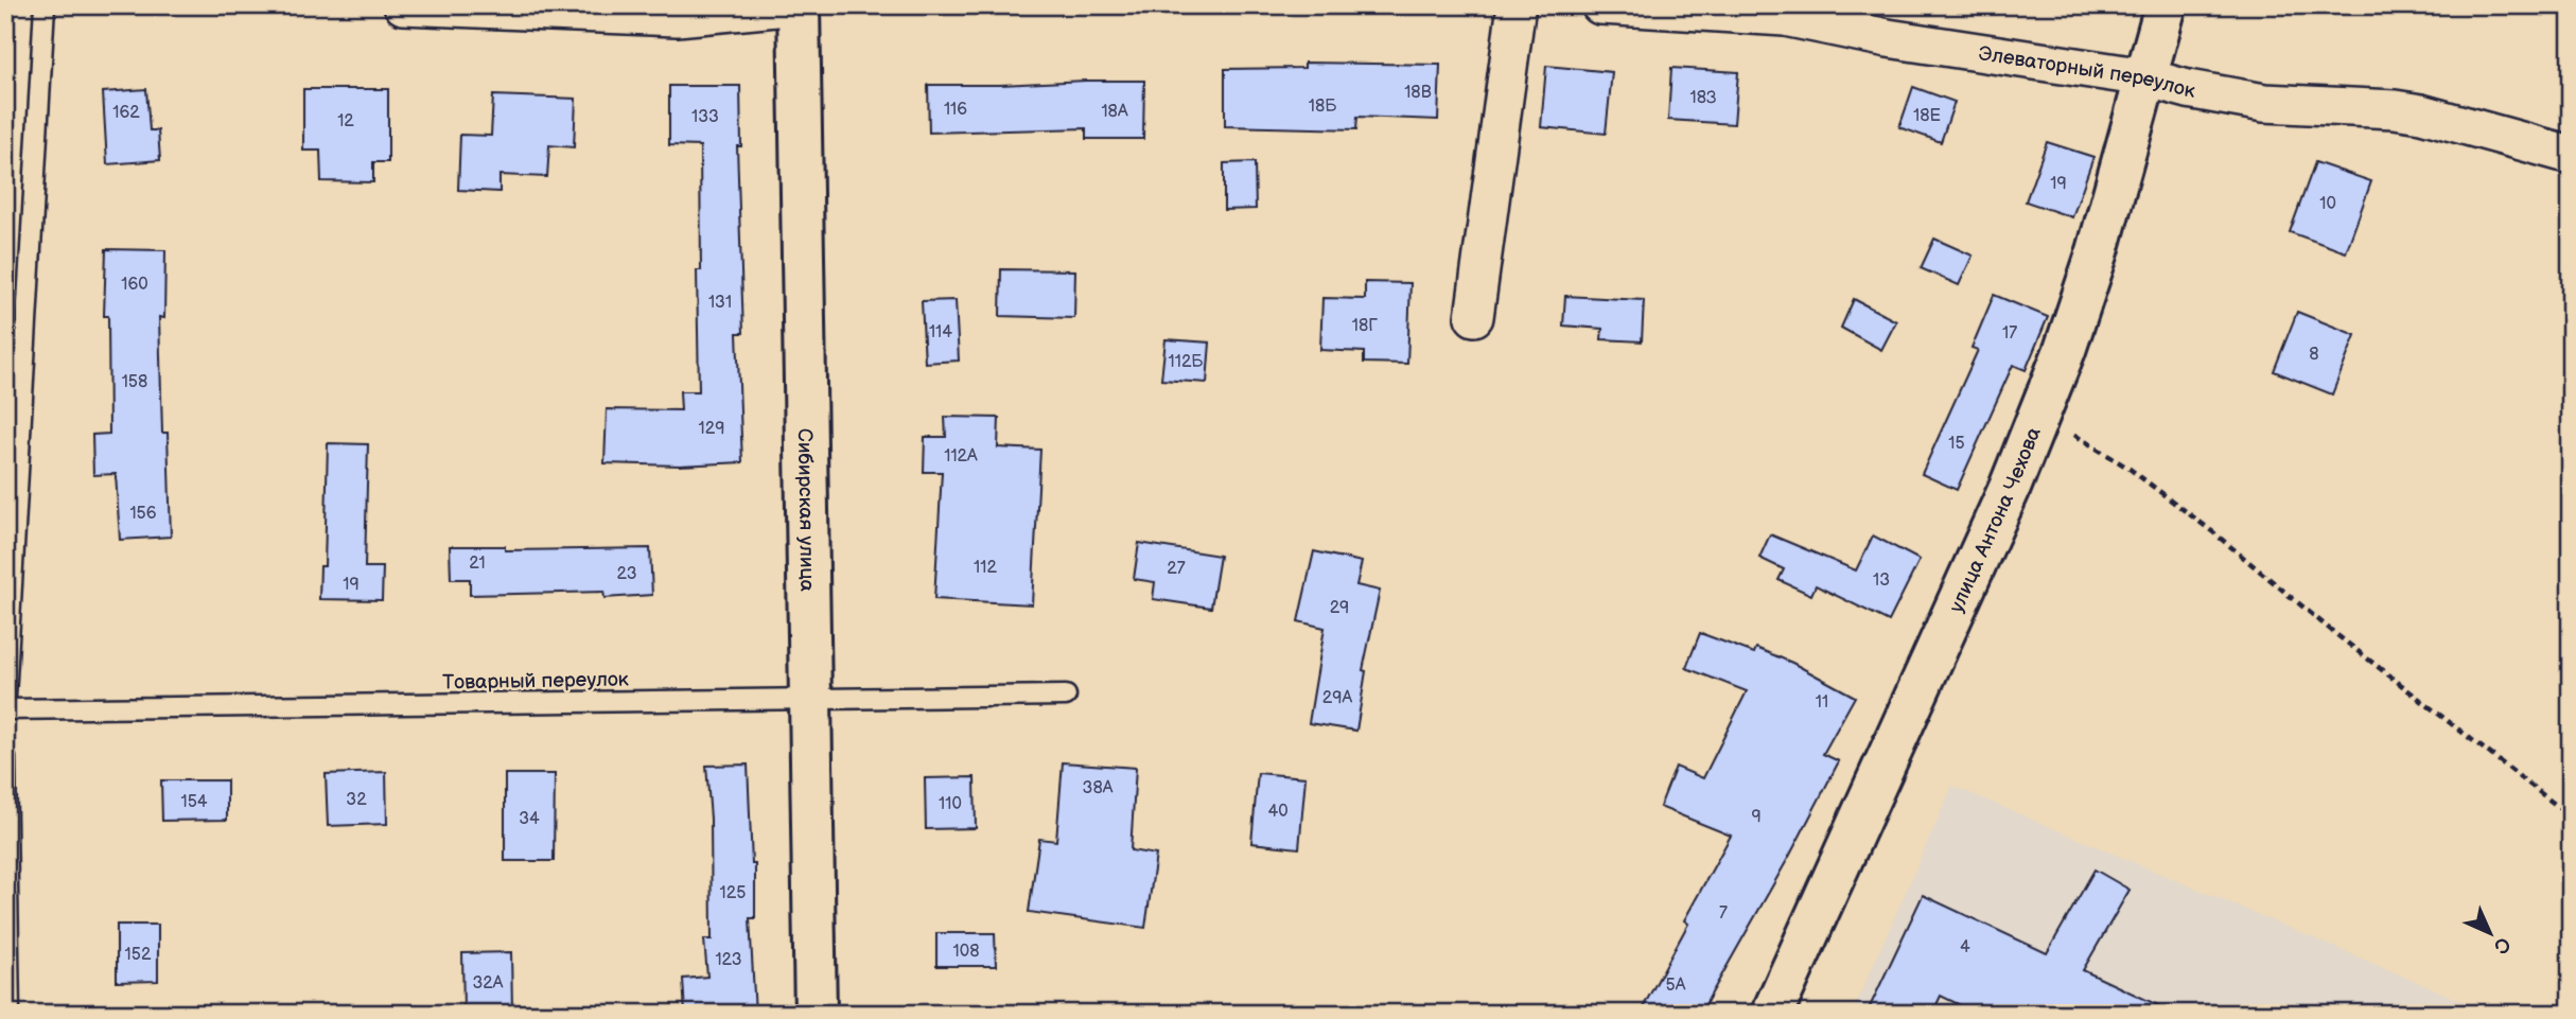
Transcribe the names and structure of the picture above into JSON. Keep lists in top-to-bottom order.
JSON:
{
  "streets": {
    "street": ["Элеваторный переулок", "Сибирская улица", "улица Антона Чехова"],
    "lane": ["Товарный переулок"]
  },
  "crossings": [
    ["Элеваторный переулок", "улица Антона Чехова"],
    ["Сибирская улица", "Товарный переулок"]
  ],
  "house_numbers": [
    "18В",
    "18З",
    "18Б",
    "116",
    "18А",
    "162",
    "18Е",
    "133",
    "12",
    "19",
    "10",
    "160",
    "131",
    "18Г",
    "114",
    "17",
    "8",
    "112Б",
    "158",
    "129",
    "15",
    "112А",
    "156",
    "21",
    "112",
    "27",
    "23",
    "13",
    "19",
    "29",
    "29А",
    "11",
    "38А",
    "32",
    "154",
    "110",
    "40",
    "9",
    "34",
    "125",
    "7",
    "4",
    "108",
    "152",
    "123",
    "32А",
    "5А"
  ],
  "north": "bottom right"
}
